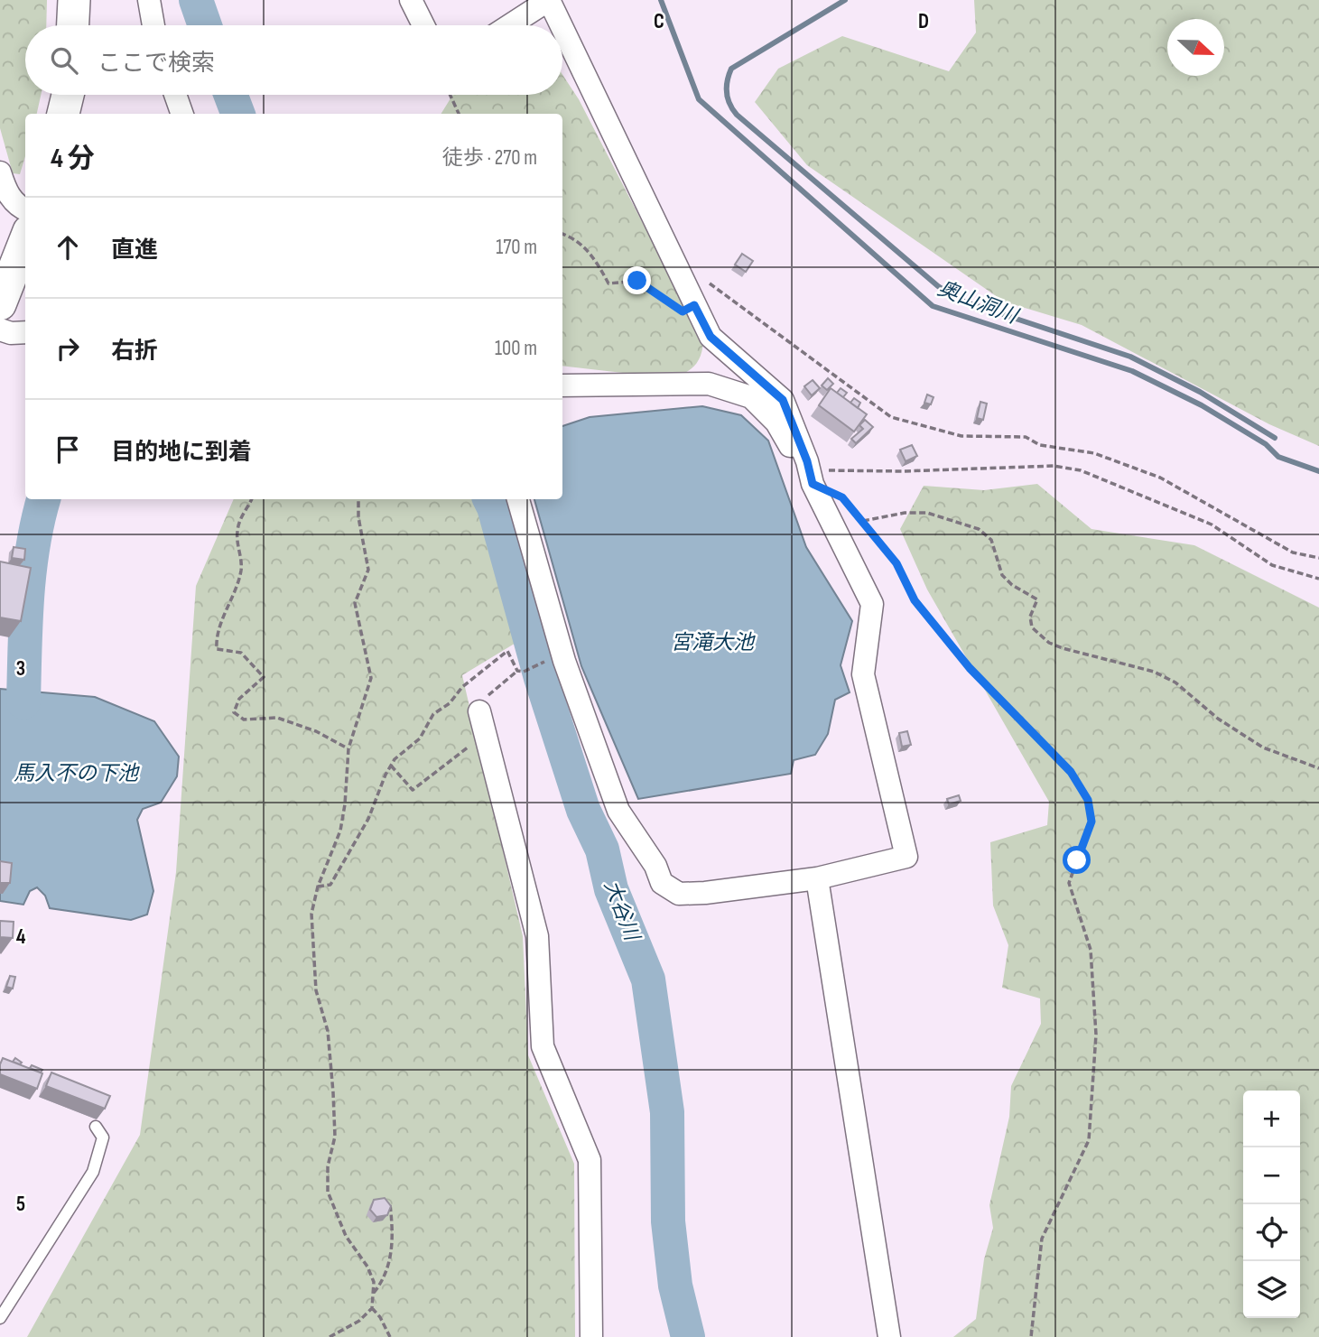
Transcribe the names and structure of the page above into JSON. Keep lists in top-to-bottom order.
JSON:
{
  "water": [
    "奥山洞川",
    "宮滝大池",
    "馬入不の下池",
    "大谷川"
  ],
  "north": "right",
  "page": {
    "search": "ここで検索",
    "heading": ["4 分", "徒歩 · 270 m"],
    "list": [
      ["直進", "170 m"],
      ["右折", "100 m"],
      "目的地に到着"
    ],
    "map_buttons": ["+", "−"]
  },
  "grid": {
    "columns": ["C", "D"],
    "rows": ["3", "4", "5"]
  }
}
